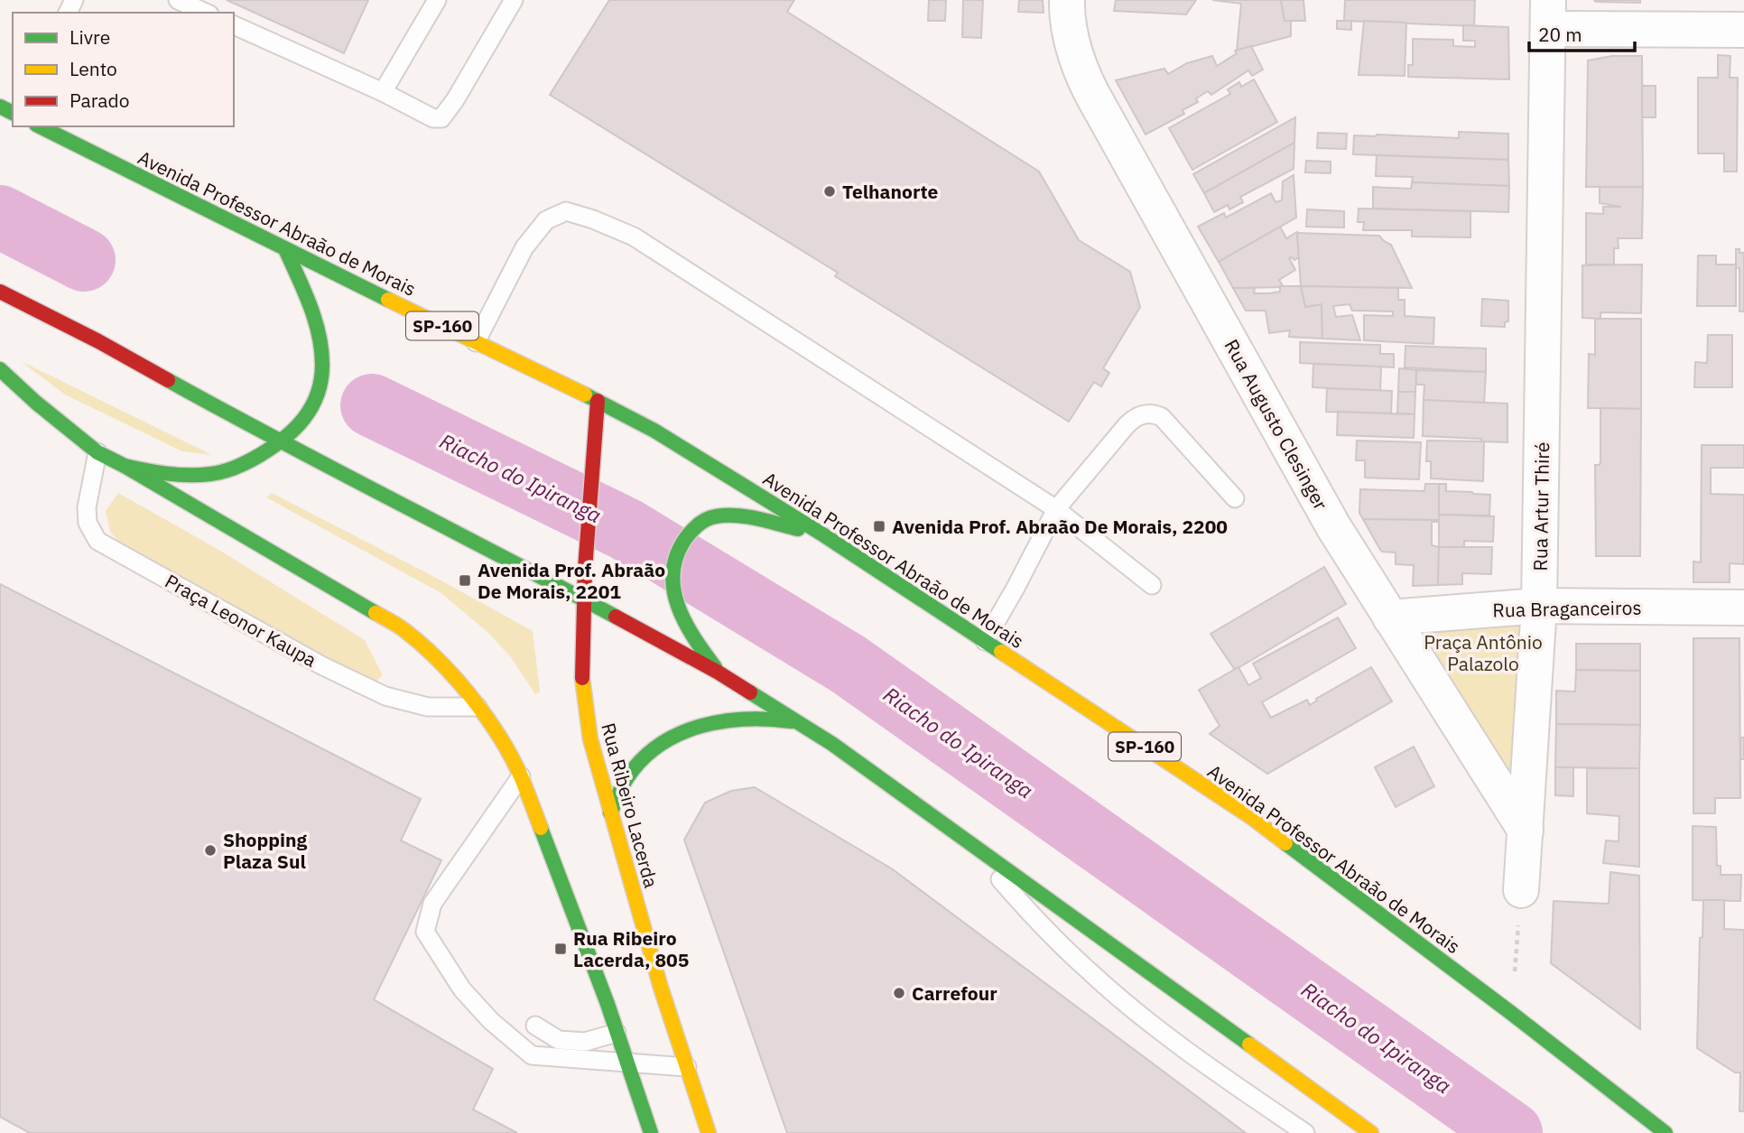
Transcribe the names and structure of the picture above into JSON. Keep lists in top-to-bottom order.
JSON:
{
  "streets": {
    "main road": ["Avenida Professor Abraão de Morais", "SP-160", "Rua Ribeiro Lacerda"],
    "street": ["Rua Augusto Clesinger", "Rua Artur Thiré", "Rua Braganceiros"],
    "lane": ["Praça Leonor Kaupa"]
  },
  "crossings": [
    ["Avenida Professor Abraão de Morais", "Rua Ribeiro Lacerda"],
    ["Rua Augusto Clesinger", "Rua Artur Thiré"],
    ["Rua Augusto Clesinger", "Rua Braganceiros"],
    ["Rua Artur Thiré", "Rua Braganceiros"]
  ],
  "water": ["Riacho do Ipiranga"],
  "parks": ["Praça Antônio Palazolo"],
  "places": {
    "other": ["Telhanorte", "Shopping Plaza Sul", "Carrefour"],
    "transit": ["Avenida Prof. Abraão De Morais, 2200", "Avenida Prof. Abraão De Morais, 2201", "Rua Ribeiro Lacerda, 805"]
  },
  "legend": ["Livre", "Lento", "Parado"],
  "scale_bar": "20 m"
}
